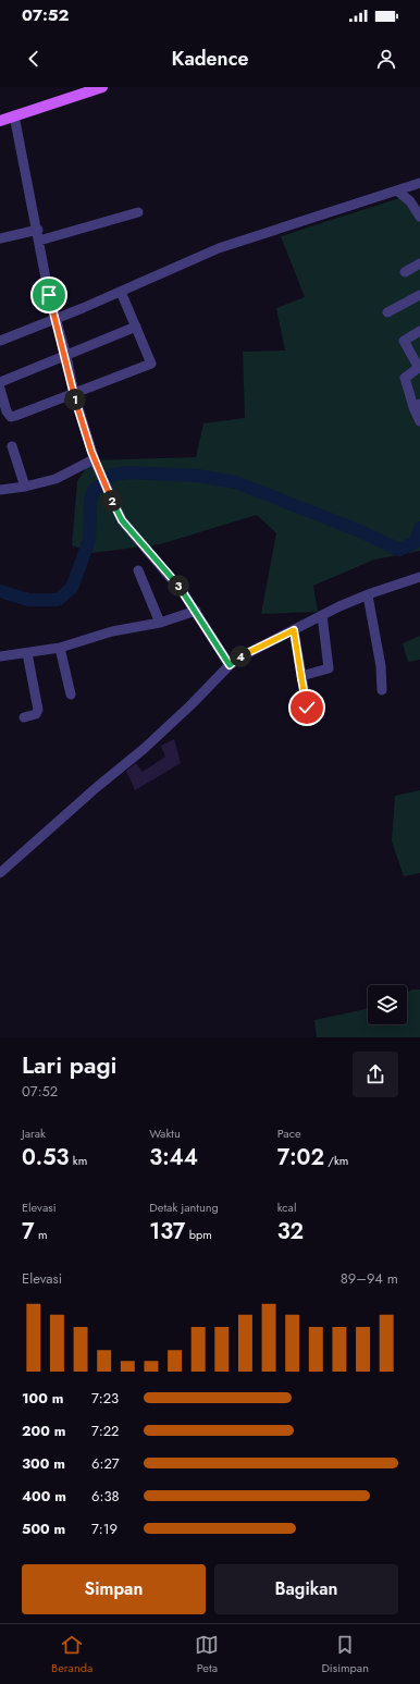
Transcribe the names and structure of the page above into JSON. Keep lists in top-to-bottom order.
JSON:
{
  "page": {
    "status": "07:52",
    "header": "Kadence",
    "pins": [
      "1",
      "2",
      "3",
      "4"
    ],
    "heading": ["Lari pagi", "07:52"],
    "stats": [
      ["Jarak", "0.53 km"],
      ["Waktu", "3:44"],
      ["Pace", "7:02 /km"],
      ["Elevasi", "7 m"],
      ["Detak jantung", "137 bpm"],
      ["kcal", "32"]
    ],
    "chart": ["Elevasi", "89–94 m"],
    "list": [
      {
        "name": "100 m",
        "note": "7:23"
      },
      {
        "name": "200 m",
        "note": "7:22"
      },
      {
        "name": "300 m",
        "note": "6:27"
      },
      {
        "name": "400 m",
        "note": "6:38"
      },
      {
        "name": "500 m",
        "note": "7:19"
      }
    ],
    "buttons": ["Simpan", "Bagikan"],
    "tabs": ["Beranda", "Peta", "Disimpan"]
  }
}
